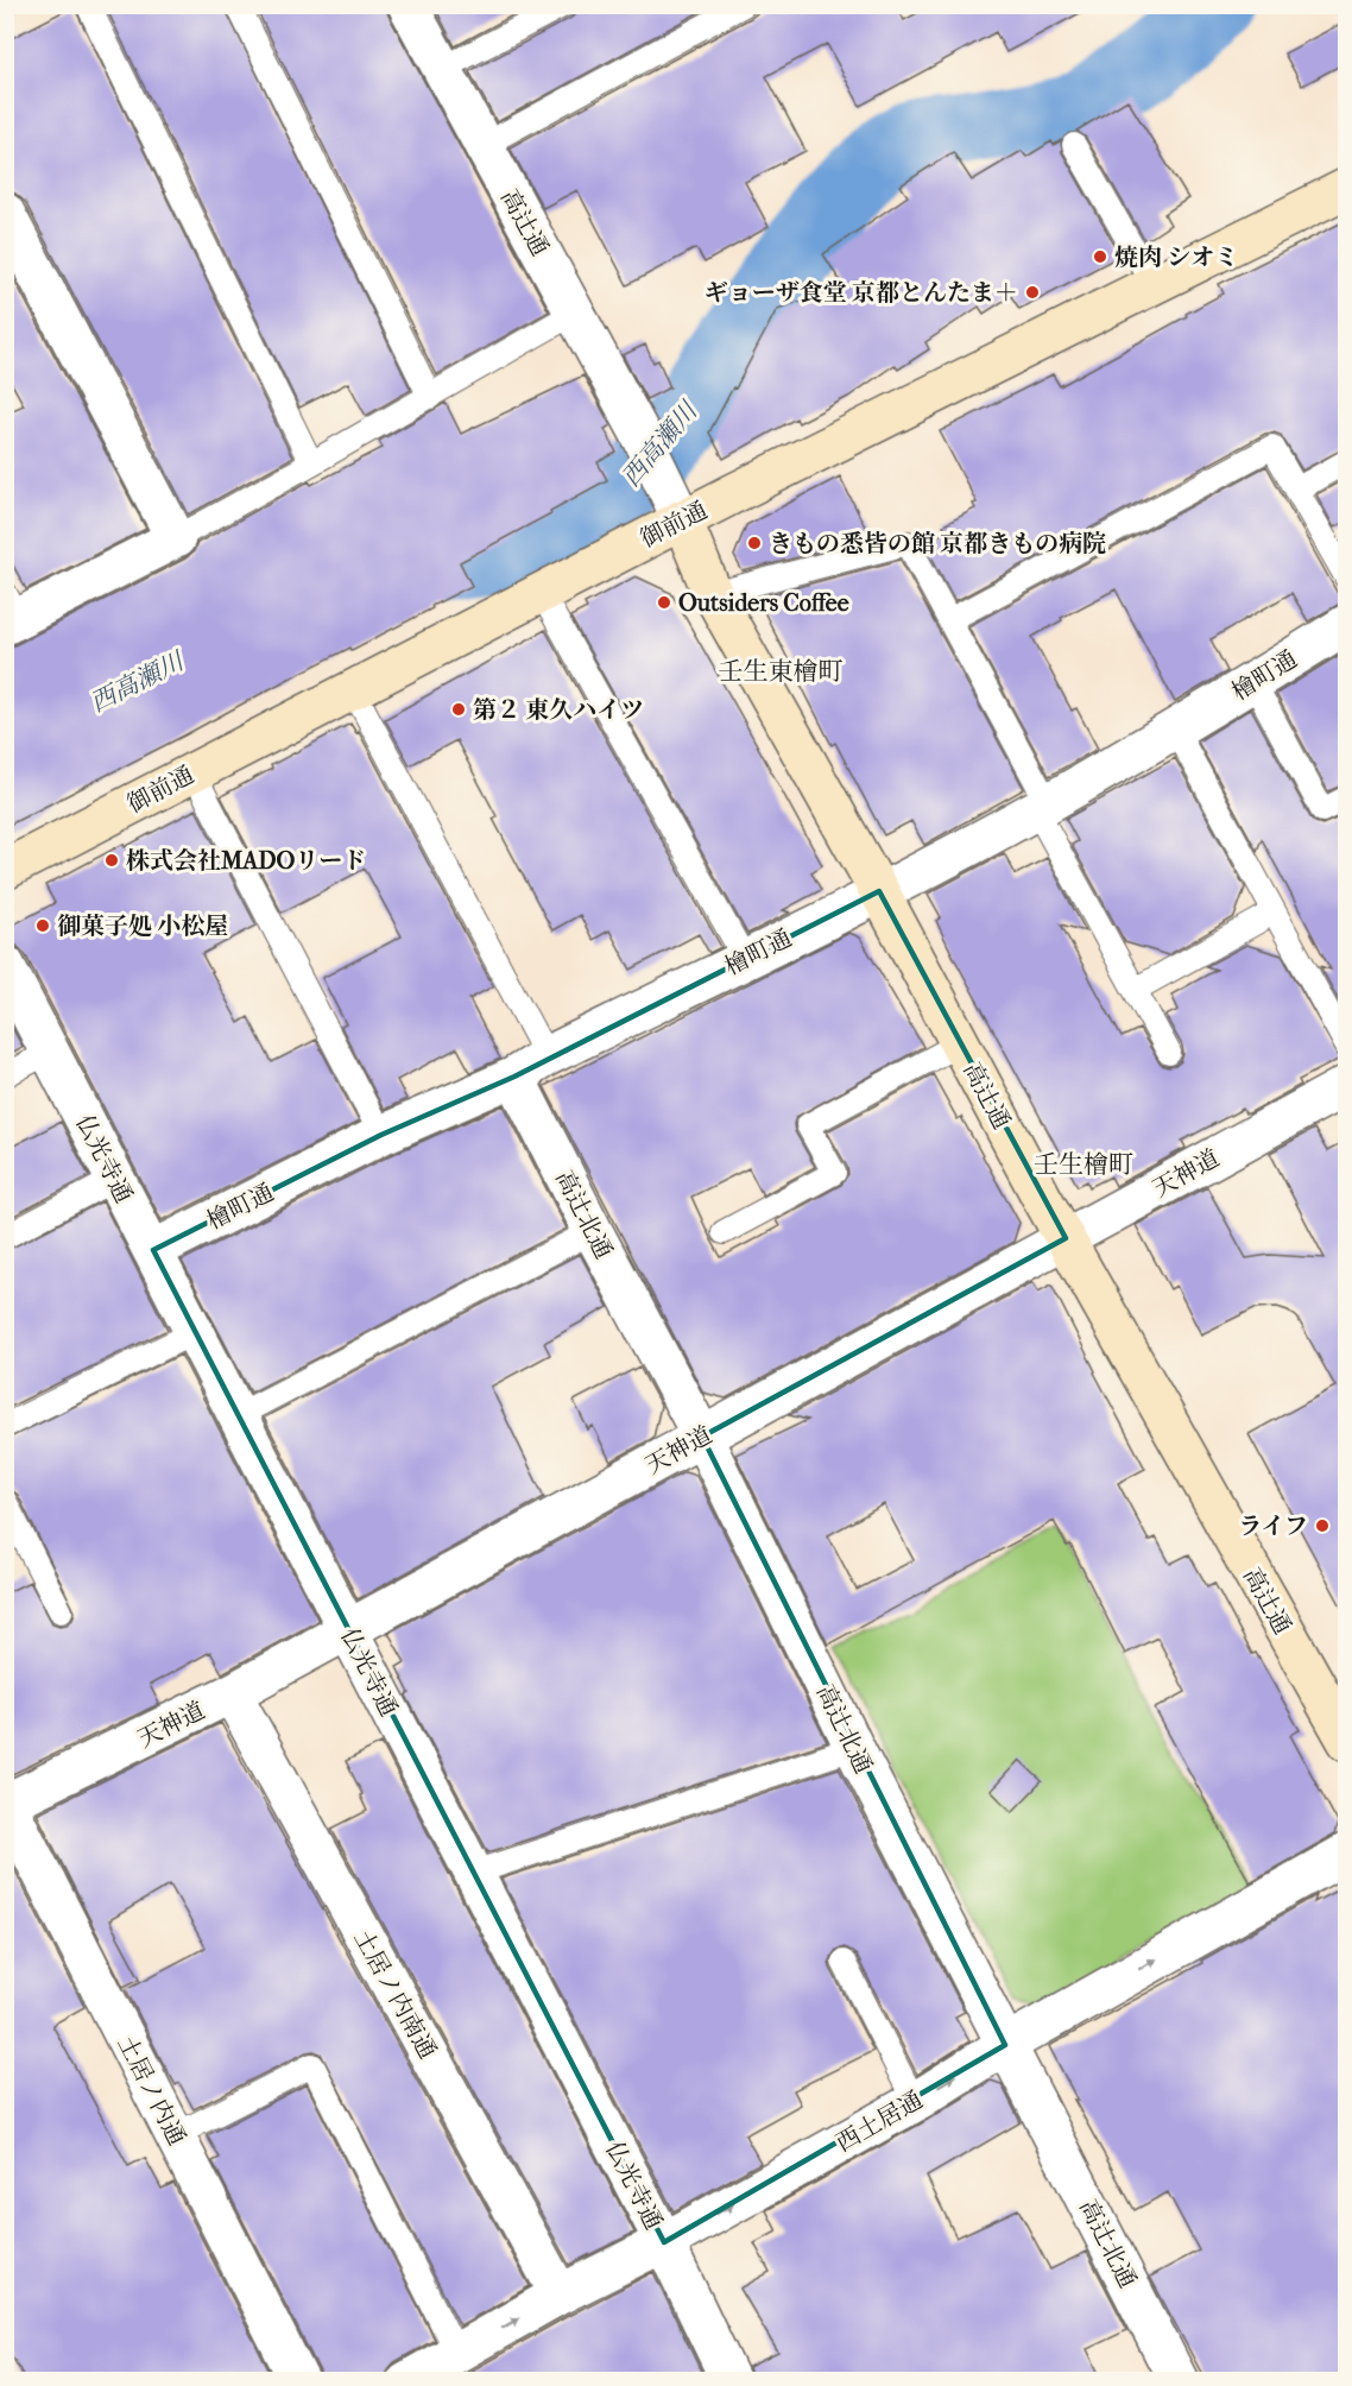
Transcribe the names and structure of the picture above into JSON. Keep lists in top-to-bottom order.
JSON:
{
  "streets": {
    "street": [
      "高辻通",
      "御前通",
      "檜町通",
      "仏光寺通",
      "天神道",
      "高辻北通",
      "土居ノ内南通",
      "土居ノ内通",
      "西土居通"
    ]
  },
  "crossings": [
    ["高辻通", "御前通"],
    ["高辻通", "檜町通"],
    ["高辻通", "天神道"],
    ["檜町通", "仏光寺通"],
    ["檜町通", "高辻北通"],
    ["仏光寺通", "天神道"],
    ["仏光寺通", "西土居通"],
    ["天神道", "高辻北通"],
    ["天神道", "土居ノ内南通"],
    ["天神道", "土居ノ内通"],
    ["高辻北通", "西土居通"],
    ["土居ノ内南通", "西土居通"]
  ],
  "one_way": ["西土居通"],
  "districts": ["壬生東檜町", "壬生檜町"],
  "water": ["西高瀬川"],
  "places": [
    "焼肉 シオミ",
    "ギョーザ食堂 京都とんたま＋",
    "きもの悉皆の館 京都きもの病院",
    "Outsiders Coffee",
    "第２ 東久ハイツ",
    "株式会社MADOリード",
    "御菓子処 小松屋",
    "ライフ"
  ]
}
